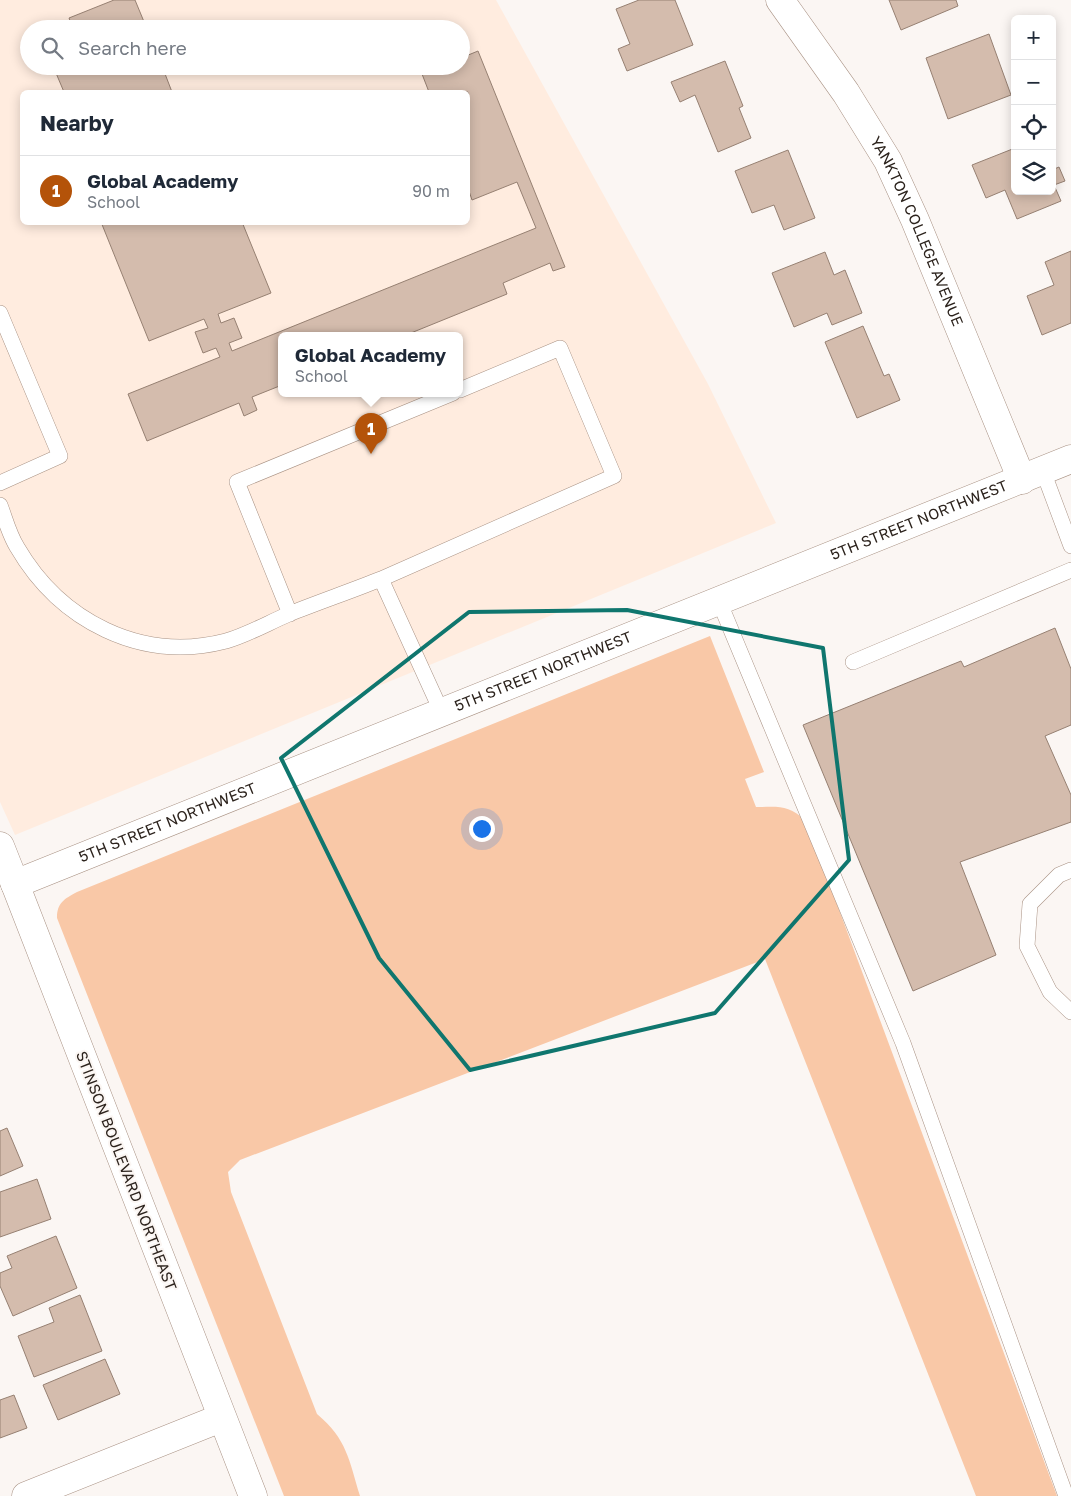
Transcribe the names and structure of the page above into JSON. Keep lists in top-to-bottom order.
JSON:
{
  "streets": {
    "street": ["YANKTON COLLEGE AVENUE", "5TH STREET NORTHWEST", "STINSON BOULEVARD NORTHEAST"]
  },
  "crossings": [
    ["YANKTON COLLEGE AVENUE", "5TH STREET NORTHWEST"],
    ["5TH STREET NORTHWEST", "STINSON BOULEVARD NORTHEAST"]
  ],
  "page": {
    "map_buttons": ["+", "−"],
    "search": "Search here",
    "heading": "Nearby",
    "list": [
      {
        "mark": "1",
        "name": "Global Academy",
        "note": "School",
        "value": "90 m"
      }
    ],
    "popup": ["Global Academy", "School"],
    "pins": "1"
  }
}
